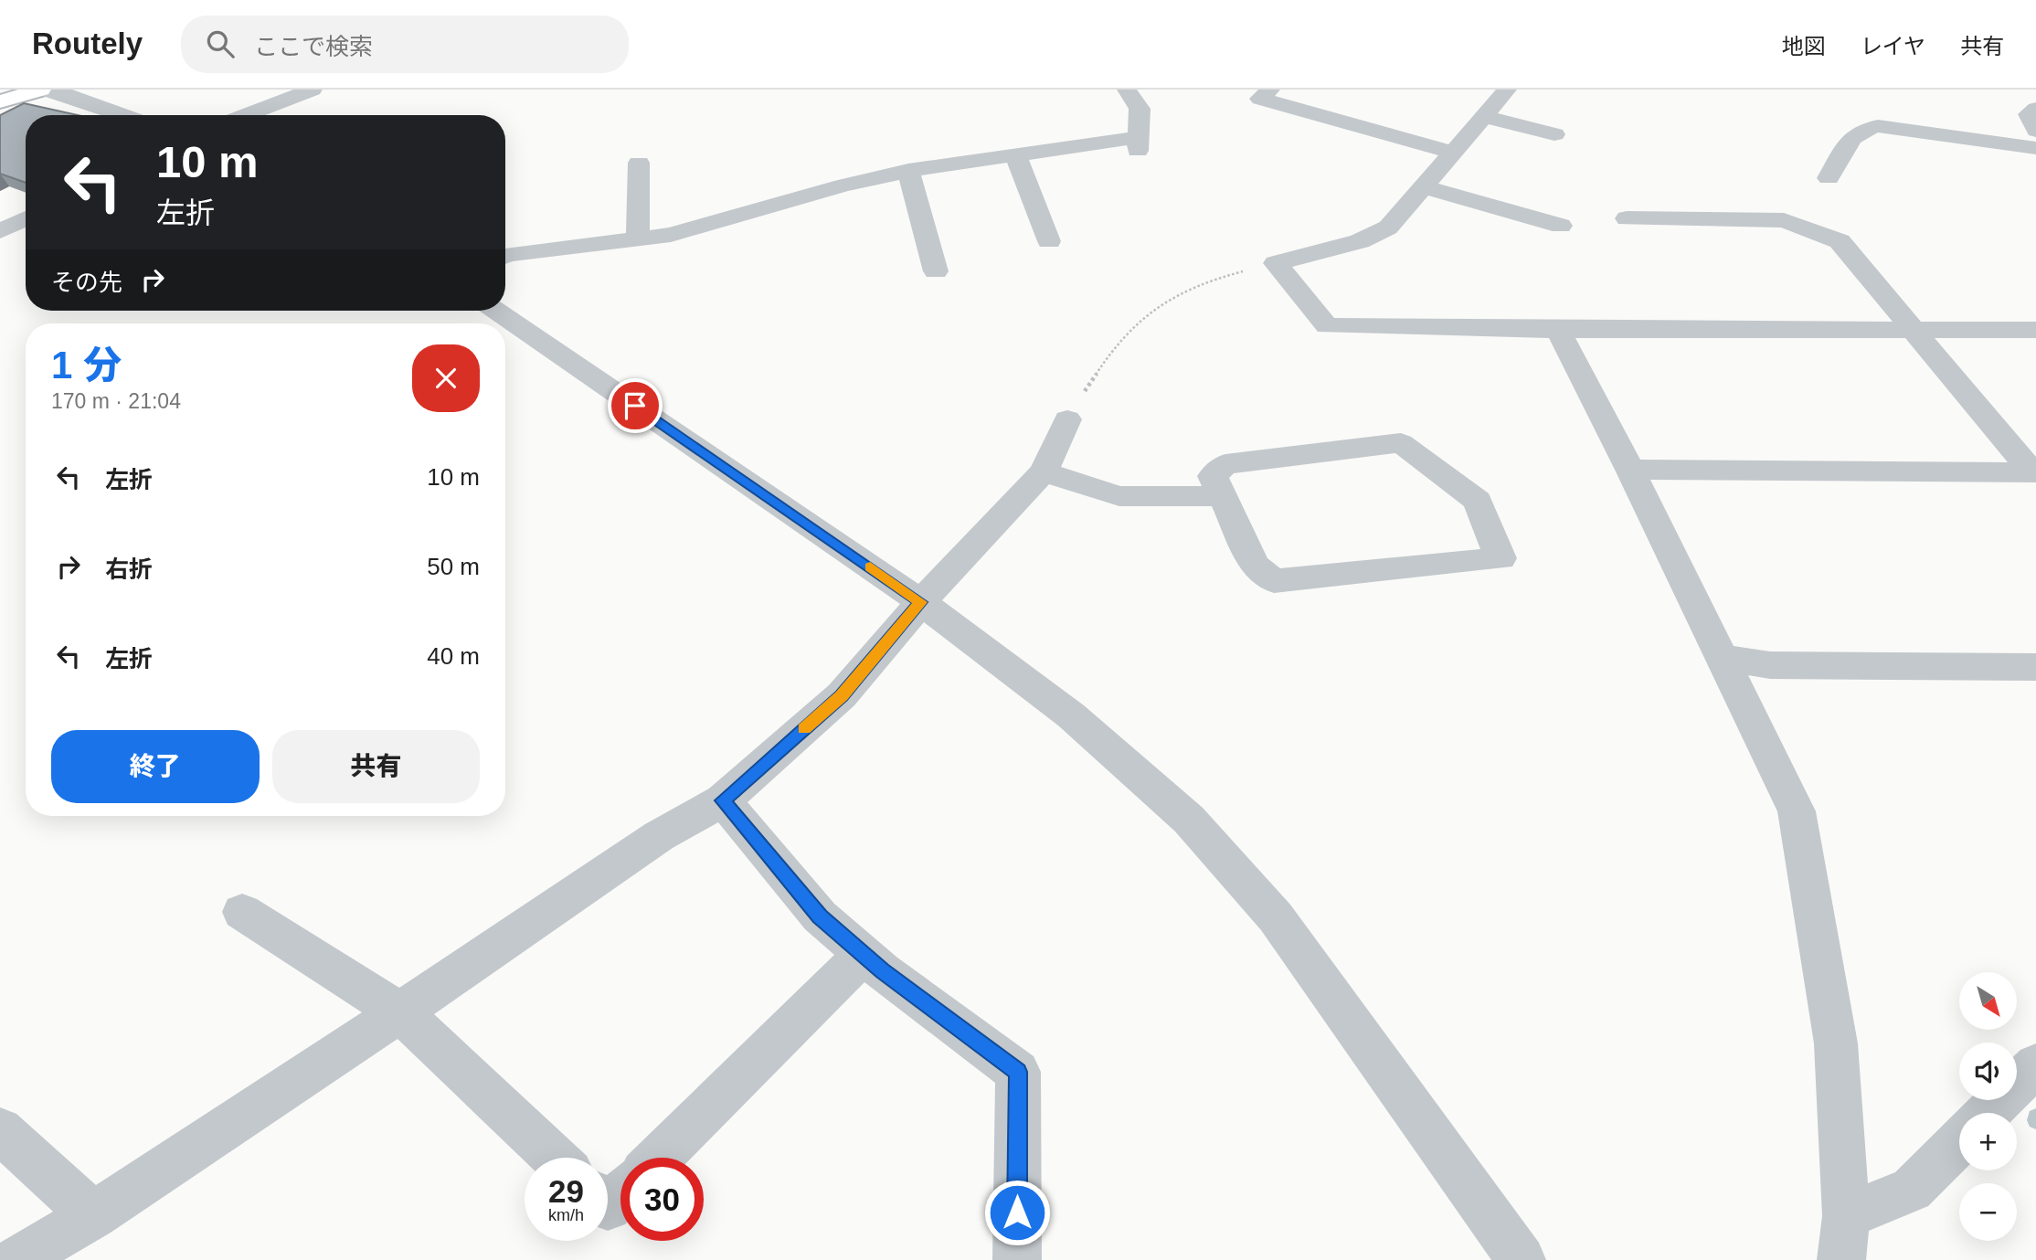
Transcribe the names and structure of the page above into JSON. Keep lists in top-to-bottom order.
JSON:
{
  "north": "bottom right",
  "page": {
    "header": "Routely",
    "search": "ここで検索",
    "nav": ["地図", "レイヤ", "共有"],
    "turn": ["10 m", "左折"],
    "then": "その先",
    "heading": ["1 分", "170 m · 21:04"],
    "list": [
      {
        "name": "左折",
        "value": "10 m"
      },
      {
        "name": "右折",
        "value": "50 m"
      },
      {
        "name": "左折",
        "value": "40 m"
      }
    ],
    "buttons": ["終了", "共有"],
    "map_buttons": ["+", "−"],
    "speed": "29 km/h",
    "limit": "30"
  }
}
